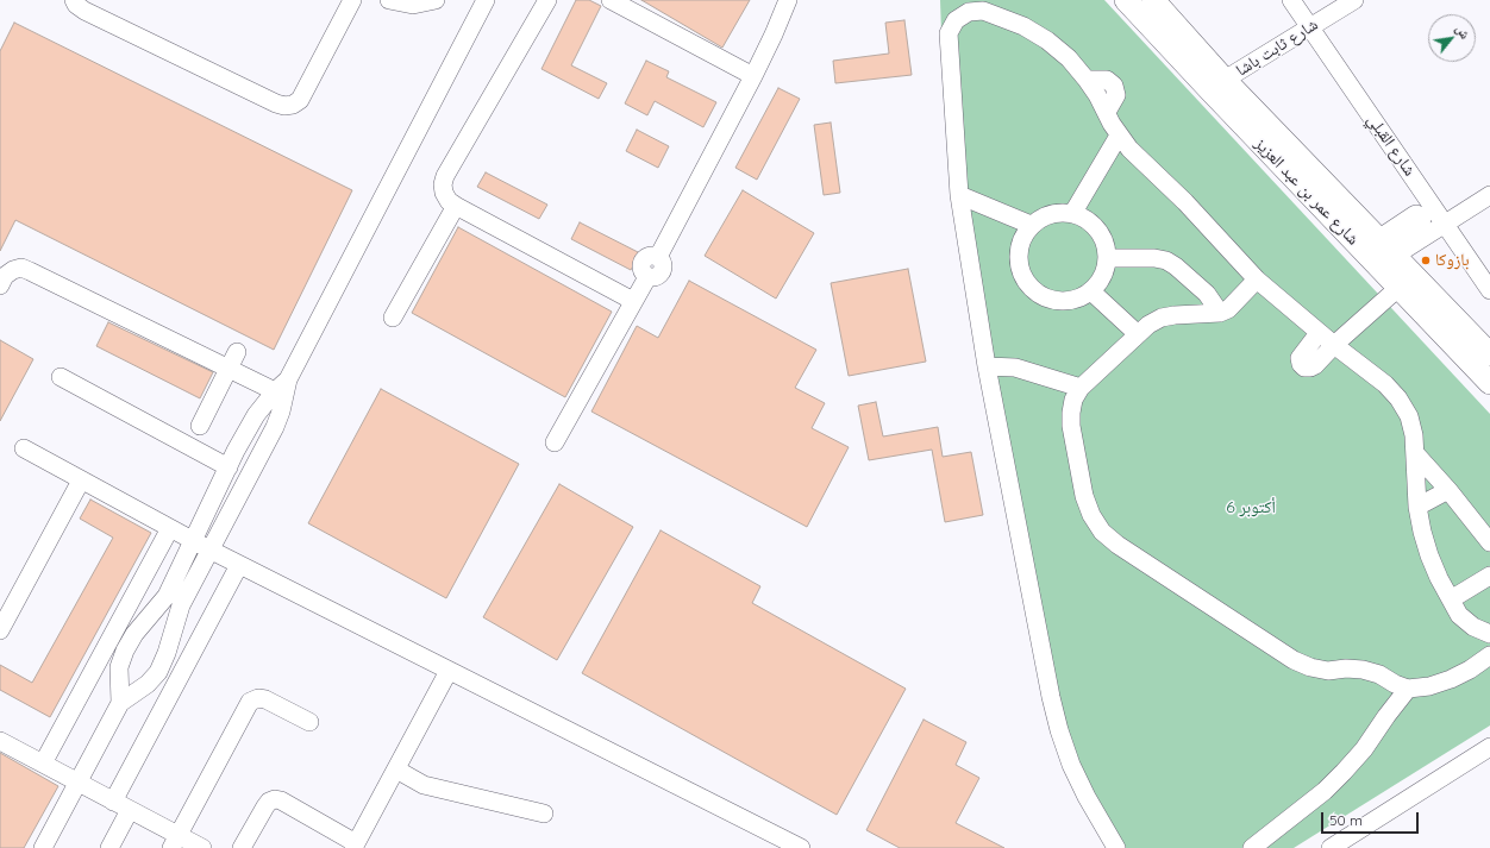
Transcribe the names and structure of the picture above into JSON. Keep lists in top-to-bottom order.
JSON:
{
  "streets": {
    "main road": ["شارع عمر بن عبد العزيز"],
    "street": ["شارع ثابت باشا", "شارع القبلي"]
  },
  "crossings": [
    ["شارع ثابت باشا", "شارع القبلي"],
    ["شارع ثابت باشا", "شارع عمر بن عبد العزيز"]
  ],
  "parks": ["6 أكتوبر"],
  "places": ["بازوكا"],
  "scale_bar": "50 m",
  "north": "top right"
}
